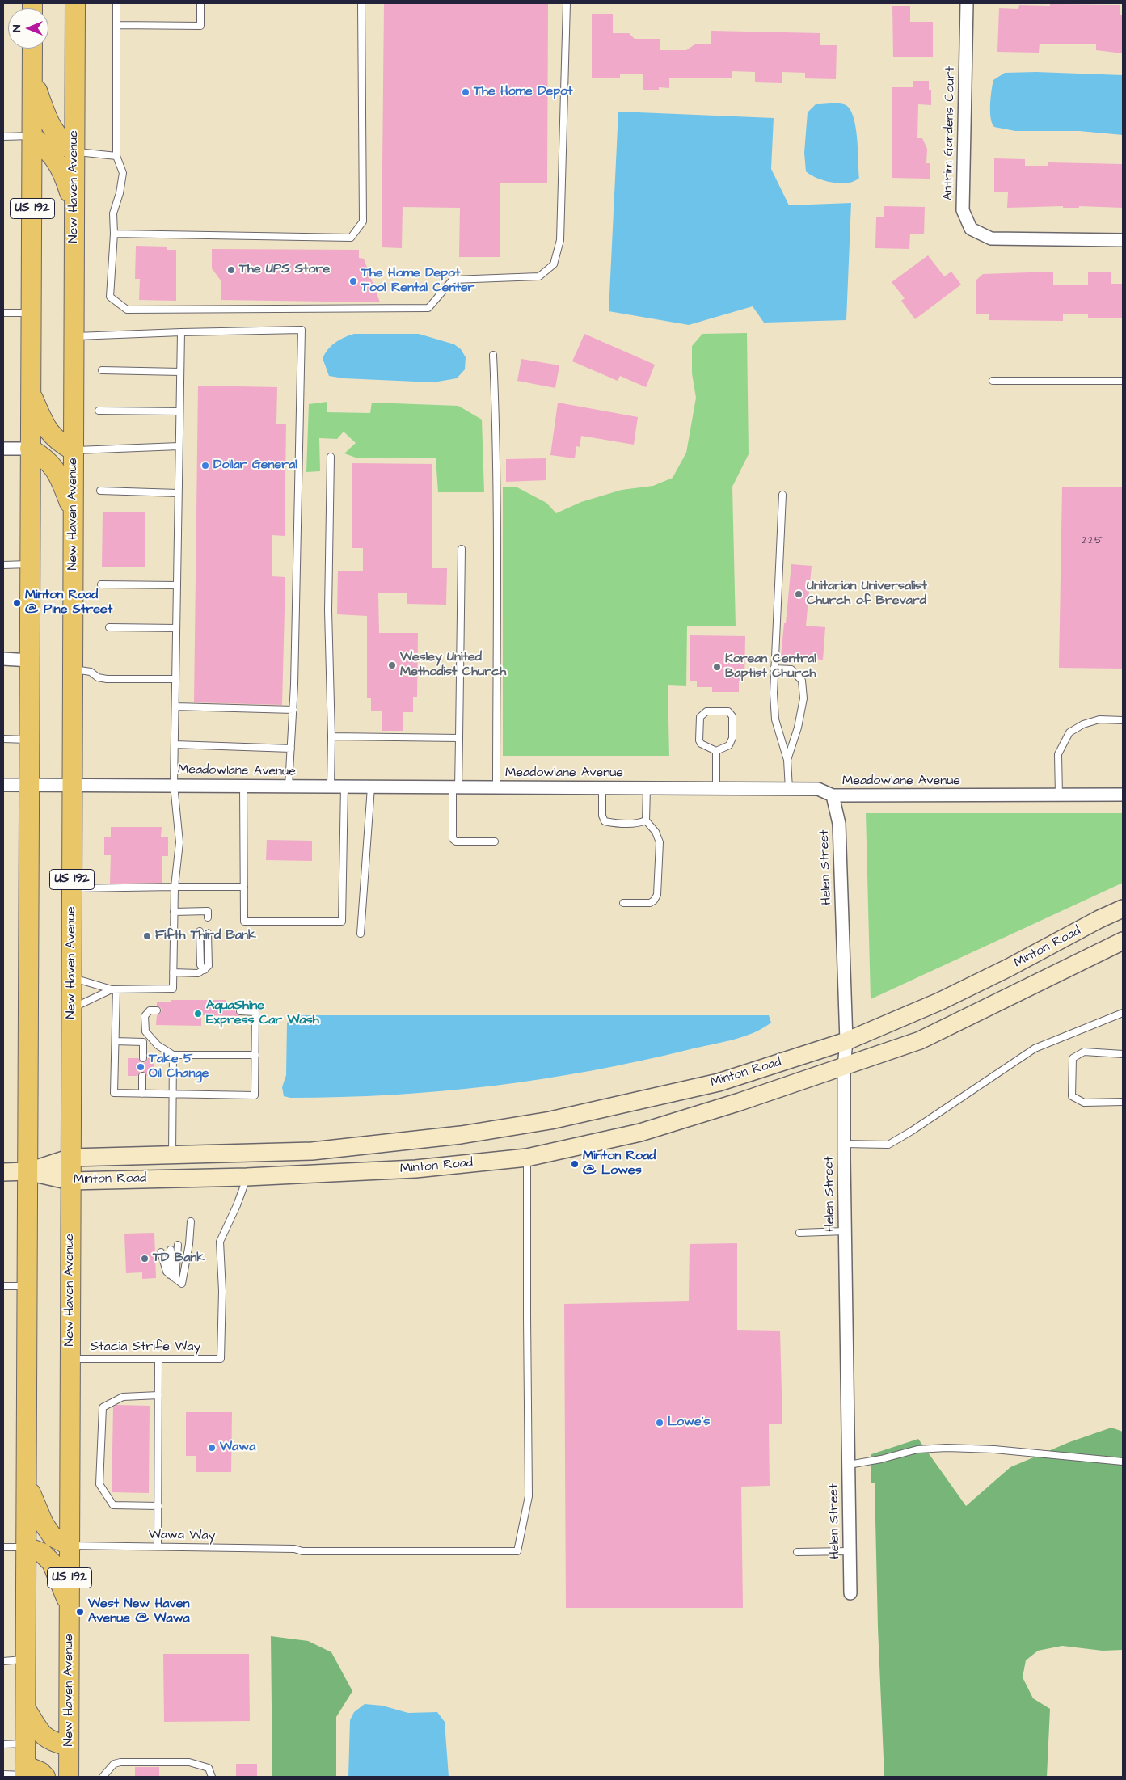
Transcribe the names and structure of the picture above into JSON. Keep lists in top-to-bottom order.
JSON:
{
  "streets": {
    "main road": ["New Haven Avenue", "US 192", "Minton Road"],
    "street": ["Antrim Gardens Court", "Meadowlane Avenue", "Helen Street"],
    "lane": ["Stacia Strife Way", "Wawa Way"]
  },
  "crossings": [
    ["New Haven Avenue", "Meadowlane Avenue"],
    ["New Haven Avenue", "Minton Road"],
    ["New Haven Avenue", "Stacia Strife Way"],
    ["New Haven Avenue", "Wawa Way"],
    ["US 192", "Meadowlane Avenue"],
    ["US 192", "Minton Road"],
    ["Meadowlane Avenue", "Helen Street"],
    ["Helen Street", "Minton Road"],
    ["Minton Road", "Stacia Strife Way"],
    ["Minton Road", "Wawa Way"]
  ],
  "places": [
    "The Home Depot",
    "The UPS Store",
    "The Home Depot Tool Rental Center",
    "Dollar General",
    "Unitarian Universalist Church of Brevard",
    "Minton Road @ Pine Street",
    "Wesley United Methodist Church",
    "Korean Central Baptist Church",
    "Fifth Third Bank",
    "AquaShine Express Car Wash",
    "Take 5 Oil Change",
    "Minton Road @ Lowes",
    "TD Bank",
    "Lowe's",
    "Wawa",
    "West New Haven Avenue @ Wawa"
  ],
  "house_numbers": ["225"],
  "north": "left"
}
